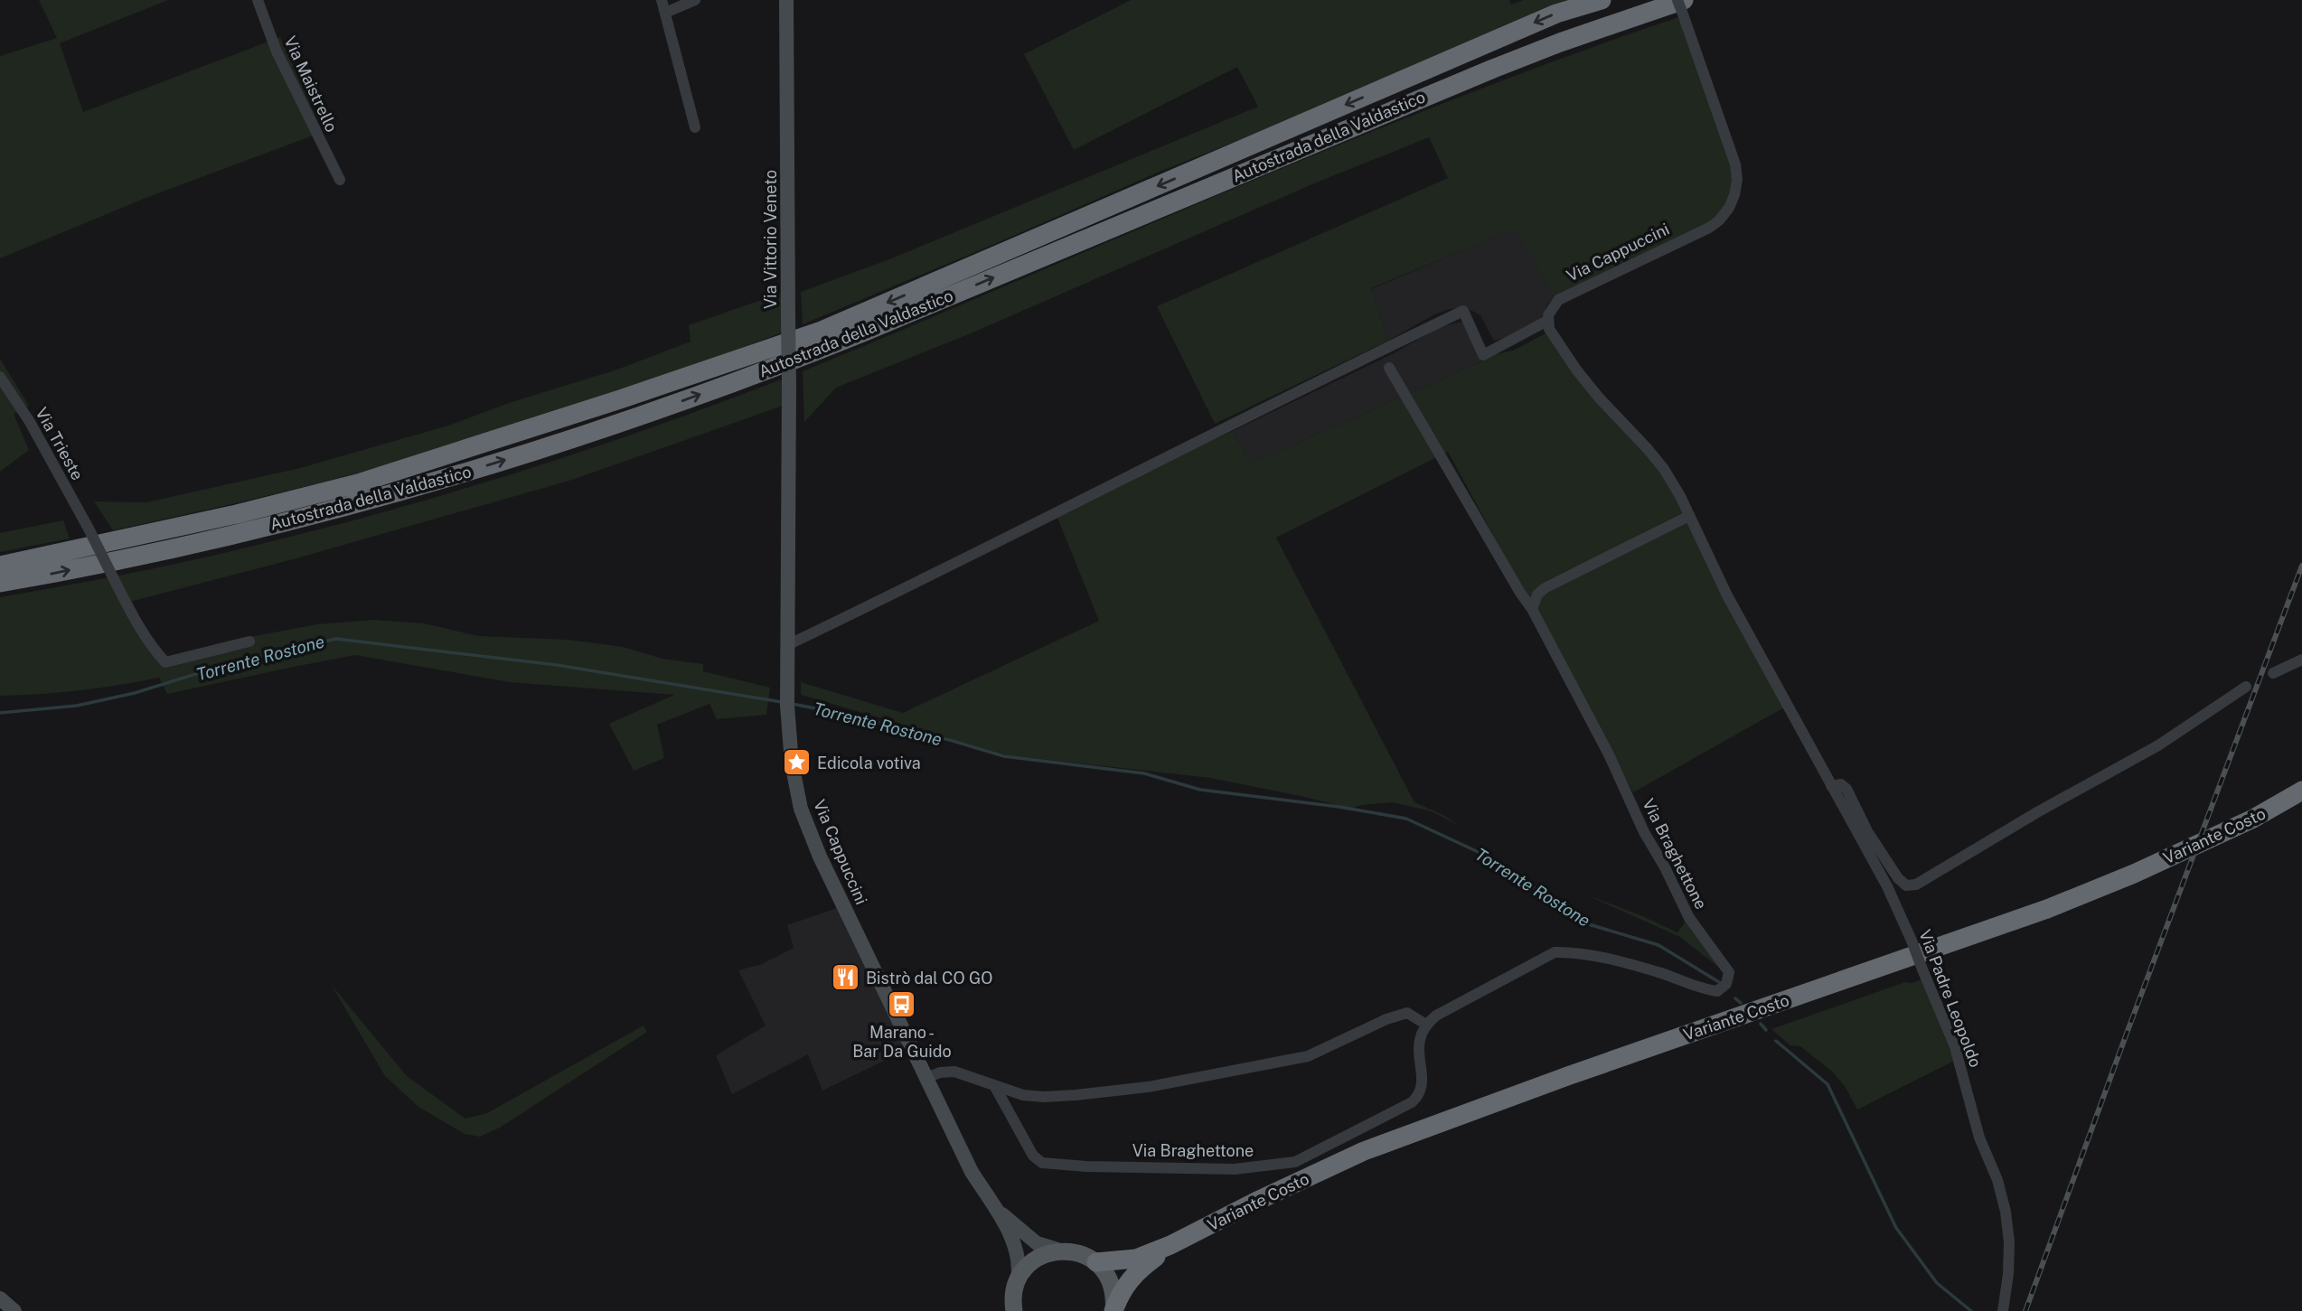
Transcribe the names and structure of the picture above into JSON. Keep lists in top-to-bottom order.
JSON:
{
  "streets": {
    "highway": ["Autostrada della Valdastico", "Variante Costo"],
    "main road": ["Via Vittorio Veneto", "Via Cappuccini"],
    "street": [
      "Via Maistrello",
      "Via Trieste",
      "Via Braghettone",
      "Via Padre Leopoldo"
    ]
  },
  "crossings": [
    ["Autostrada della Valdastico", "Via Cappuccini"],
    ["Via Vittorio Veneto", "Via Cappuccini"]
  ],
  "water": ["Torrente Rostone"],
  "places": {
    "place": ["Edicola votiva"],
    "restaurant": ["Bistrò dal CO GO"],
    "bus stop": ["Marano - Bar Da Guido"]
  }
}
